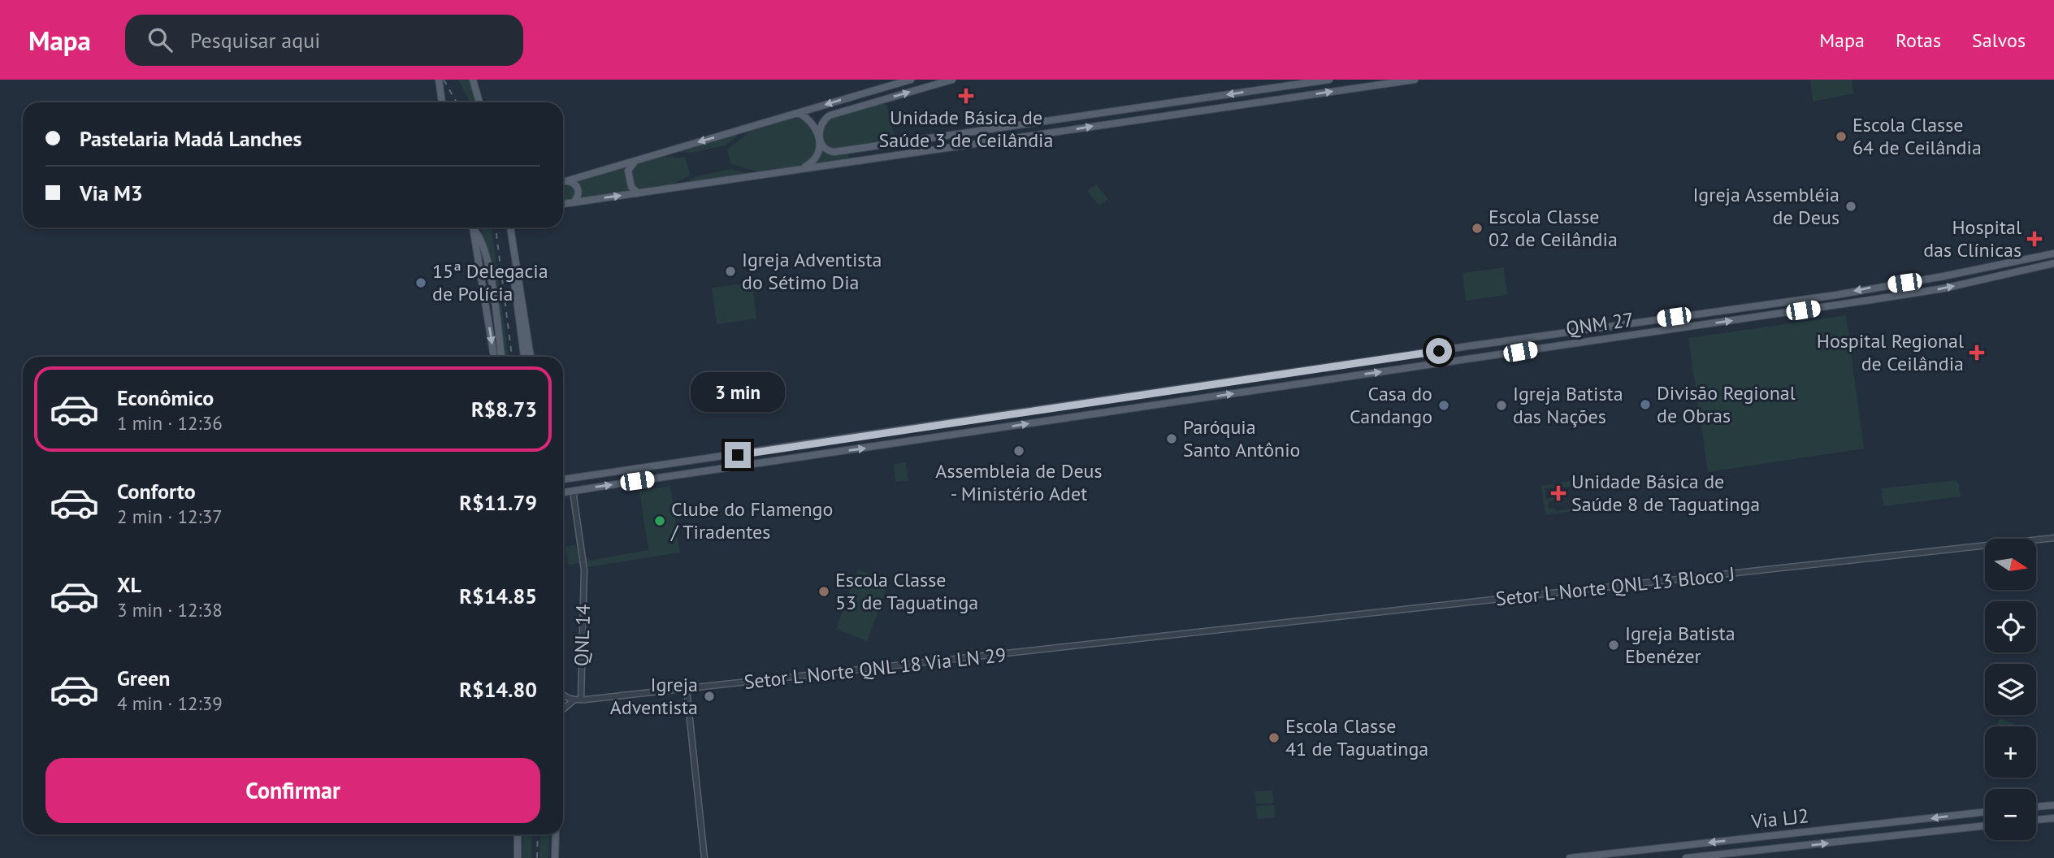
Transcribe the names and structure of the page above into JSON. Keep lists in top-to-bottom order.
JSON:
{
  "streets": {
    "main road": ["QNM 27", "Via LJ2"],
    "street": ["Setor L Norte QNL 13 Bloco J", "QNL 14", "Setor L Norte QNL 18 Via LN 29"]
  },
  "crossings": [
    ["Setor L Norte QNL 13 Bloco J", "Setor L Norte QNL 18 Via LN 29"],
    ["QNL 14", "Setor L Norte QNL 18 Via LN 29"]
  ],
  "places": {
    "health": [
      "Unidade Básica de Saúde 3 de Ceilândia",
      "Hospital das Clínicas",
      "Hospital Regional de Ceilândia",
      "Unidade Básica de Saúde 8 de Taguatinga"
    ],
    "other": [
      "Escola Classe 64 de Ceilândia",
      "Igreja Assembléia de Deus",
      "Escola Classe 02 de Ceilândia",
      "Igreja Adventista do Sétimo Dia",
      "15ª Delegacia de Polícia",
      "Divisão Regional de Obras",
      "Casa do Candango",
      "Igreja Batista das Nações",
      "Paróquia Santo Antônio",
      "Assembleia de Deus - Ministério Adet",
      "Clube do Flamengo / Tiradentes",
      "Escola Classe 53 de Taguatinga",
      "Igreja Batista Ebenézer",
      "Igreja Adventista",
      "Escola Classe 41 de Taguatinga"
    ]
  },
  "north": "right",
  "page": {
    "header": "Mapa",
    "search": "Pesquisar aqui",
    "nav": ["Mapa", "Rotas", "Salvos"],
    "banner": ["Pastelaria Madá Lanches", "Via M3"],
    "list": [
      {
        "name": "Econômico",
        "note": "1 min · 12:36",
        "value": "R$8.73"
      },
      {
        "name": "Conforto",
        "note": "2 min · 12:37",
        "value": "R$11.79"
      },
      {
        "name": "XL",
        "note": "3 min · 12:38",
        "value": "R$14.85"
      },
      {
        "name": "Green",
        "note": "4 min · 12:39",
        "value": "R$14.80"
      }
    ],
    "bubble": "3 min",
    "map_buttons": ["+", "−"],
    "buttons": "Confirmar"
  }
}
